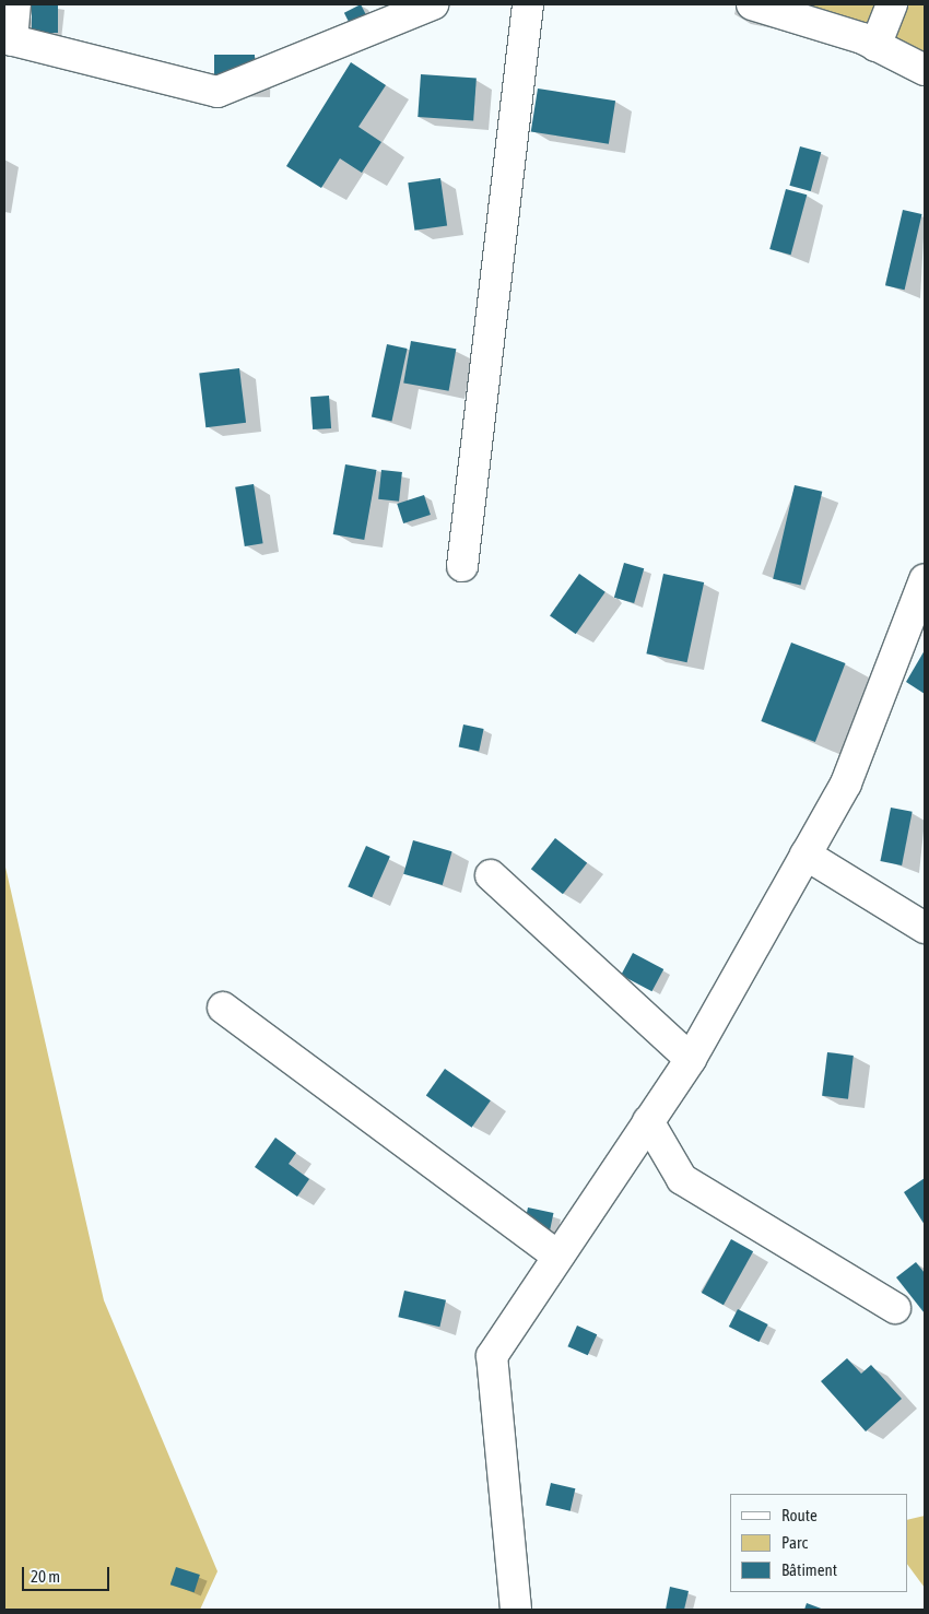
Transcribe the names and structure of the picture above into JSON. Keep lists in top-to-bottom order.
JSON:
{
  "legend": ["Route", "Parc", "Bâtiment"],
  "scale_bar": "20 m"
}
